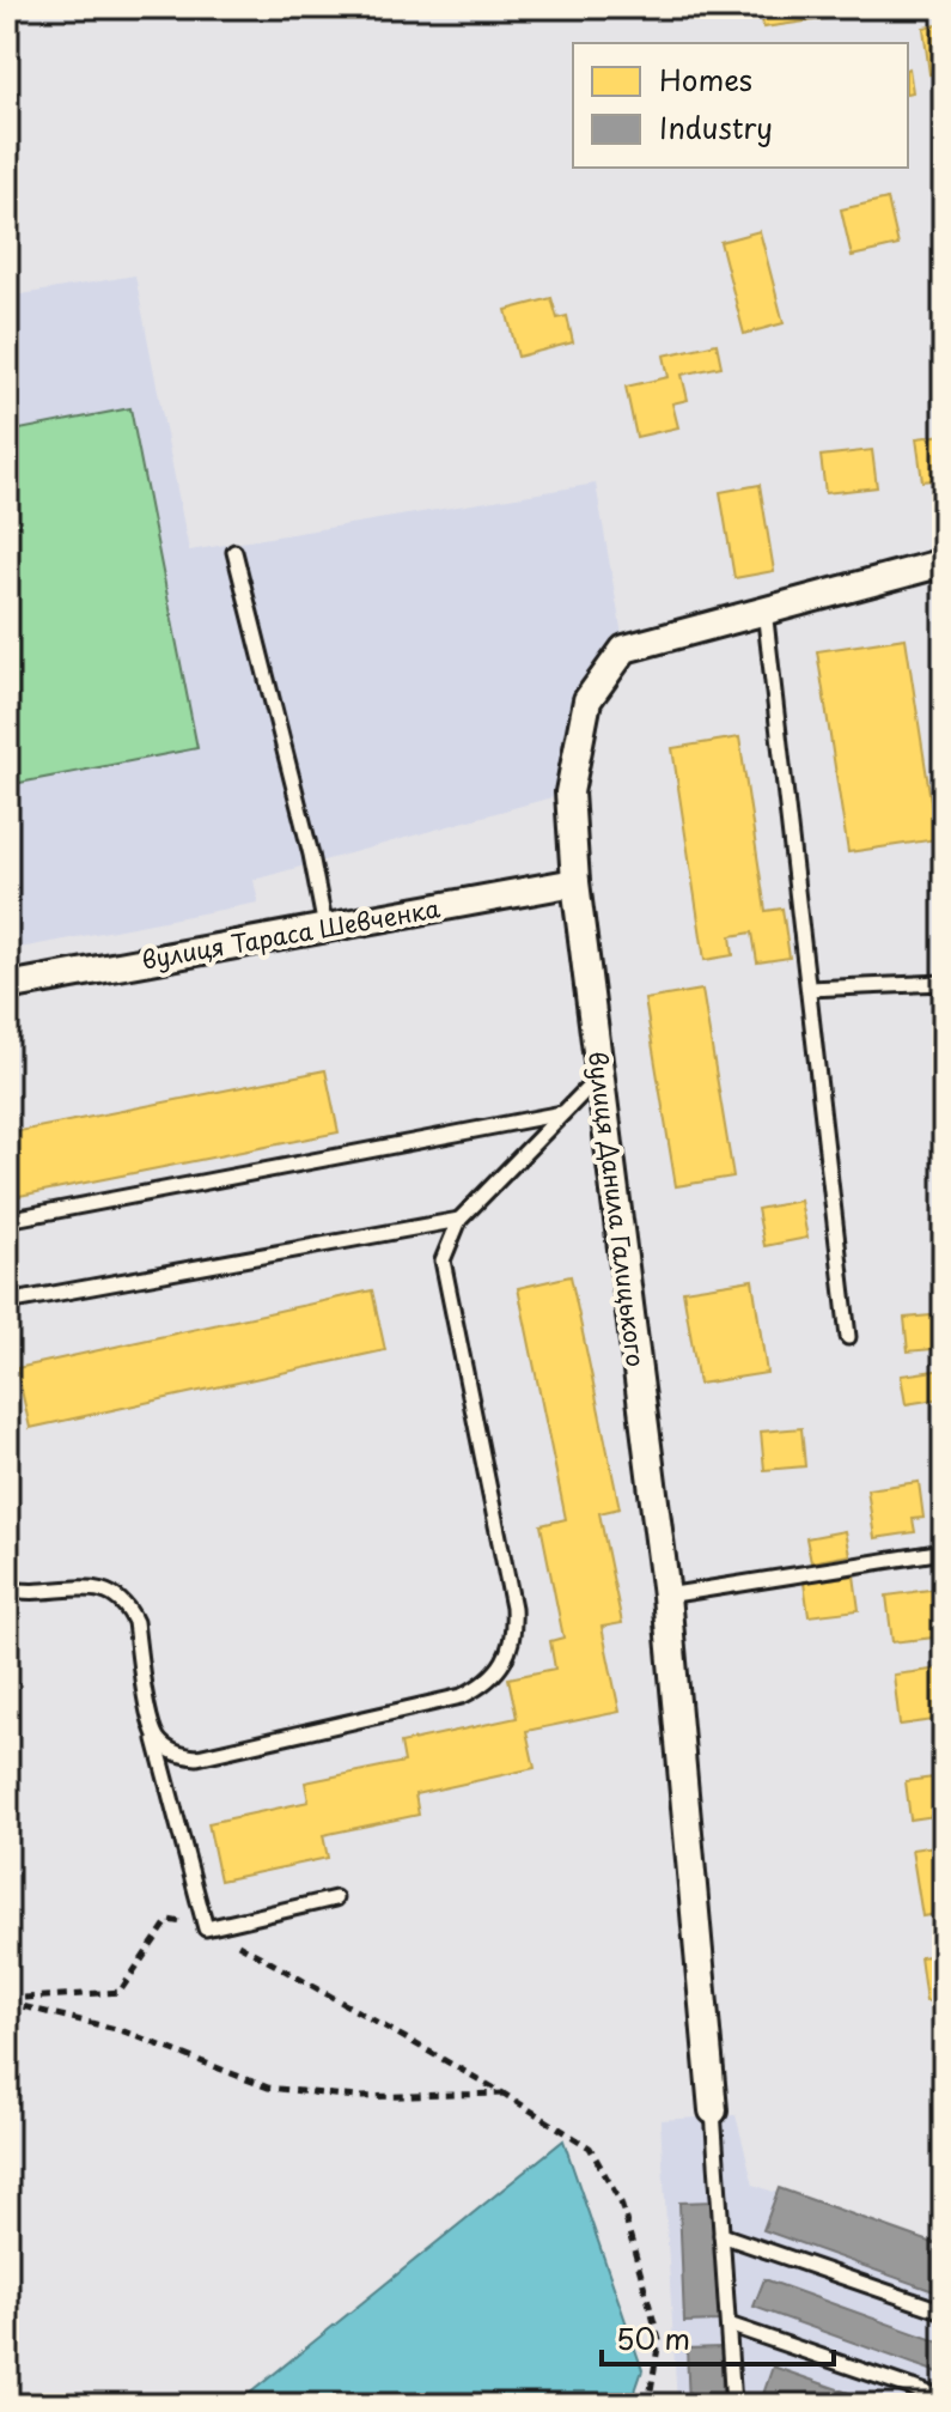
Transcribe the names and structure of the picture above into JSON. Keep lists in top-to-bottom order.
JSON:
{
  "streets": {
    "street": ["вулиця Тараса Шевченка", "вулиця Данила Галицького"]
  },
  "crossings": [
    ["вулиця Тараса Шевченка", "вулиця Данила Галицького"]
  ],
  "legend": ["Homes", "Industry"],
  "scale_bar": "50 m"
}
